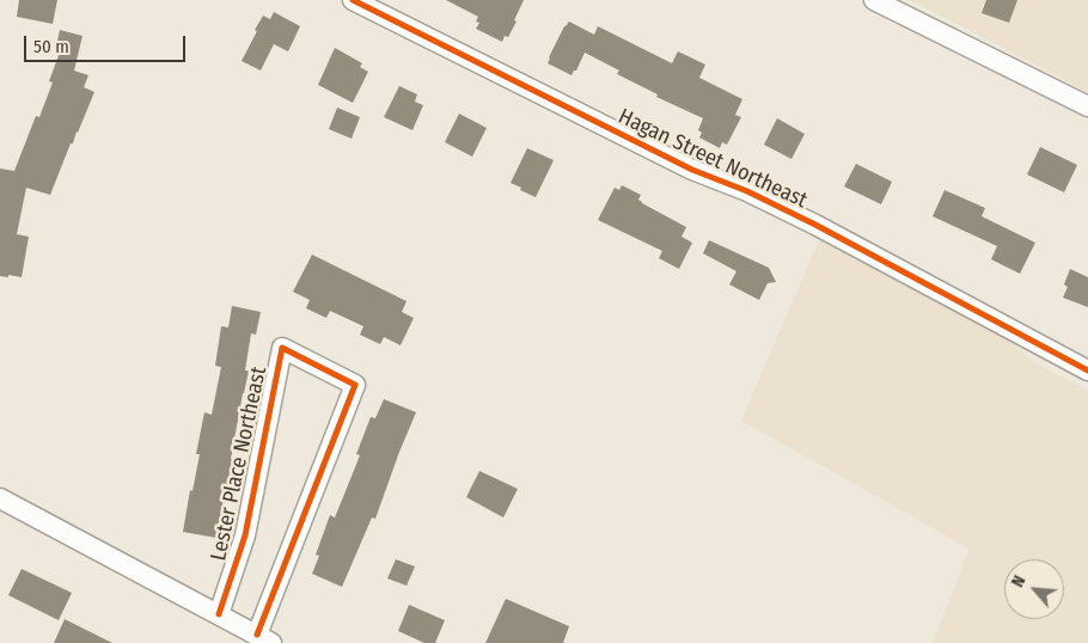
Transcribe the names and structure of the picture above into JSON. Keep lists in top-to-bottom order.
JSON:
{
  "streets": {
    "street": ["Hagan Street Northeast", "Lester Place Northeast"]
  },
  "scale_bar": "50 m",
  "north": "top left"
}
